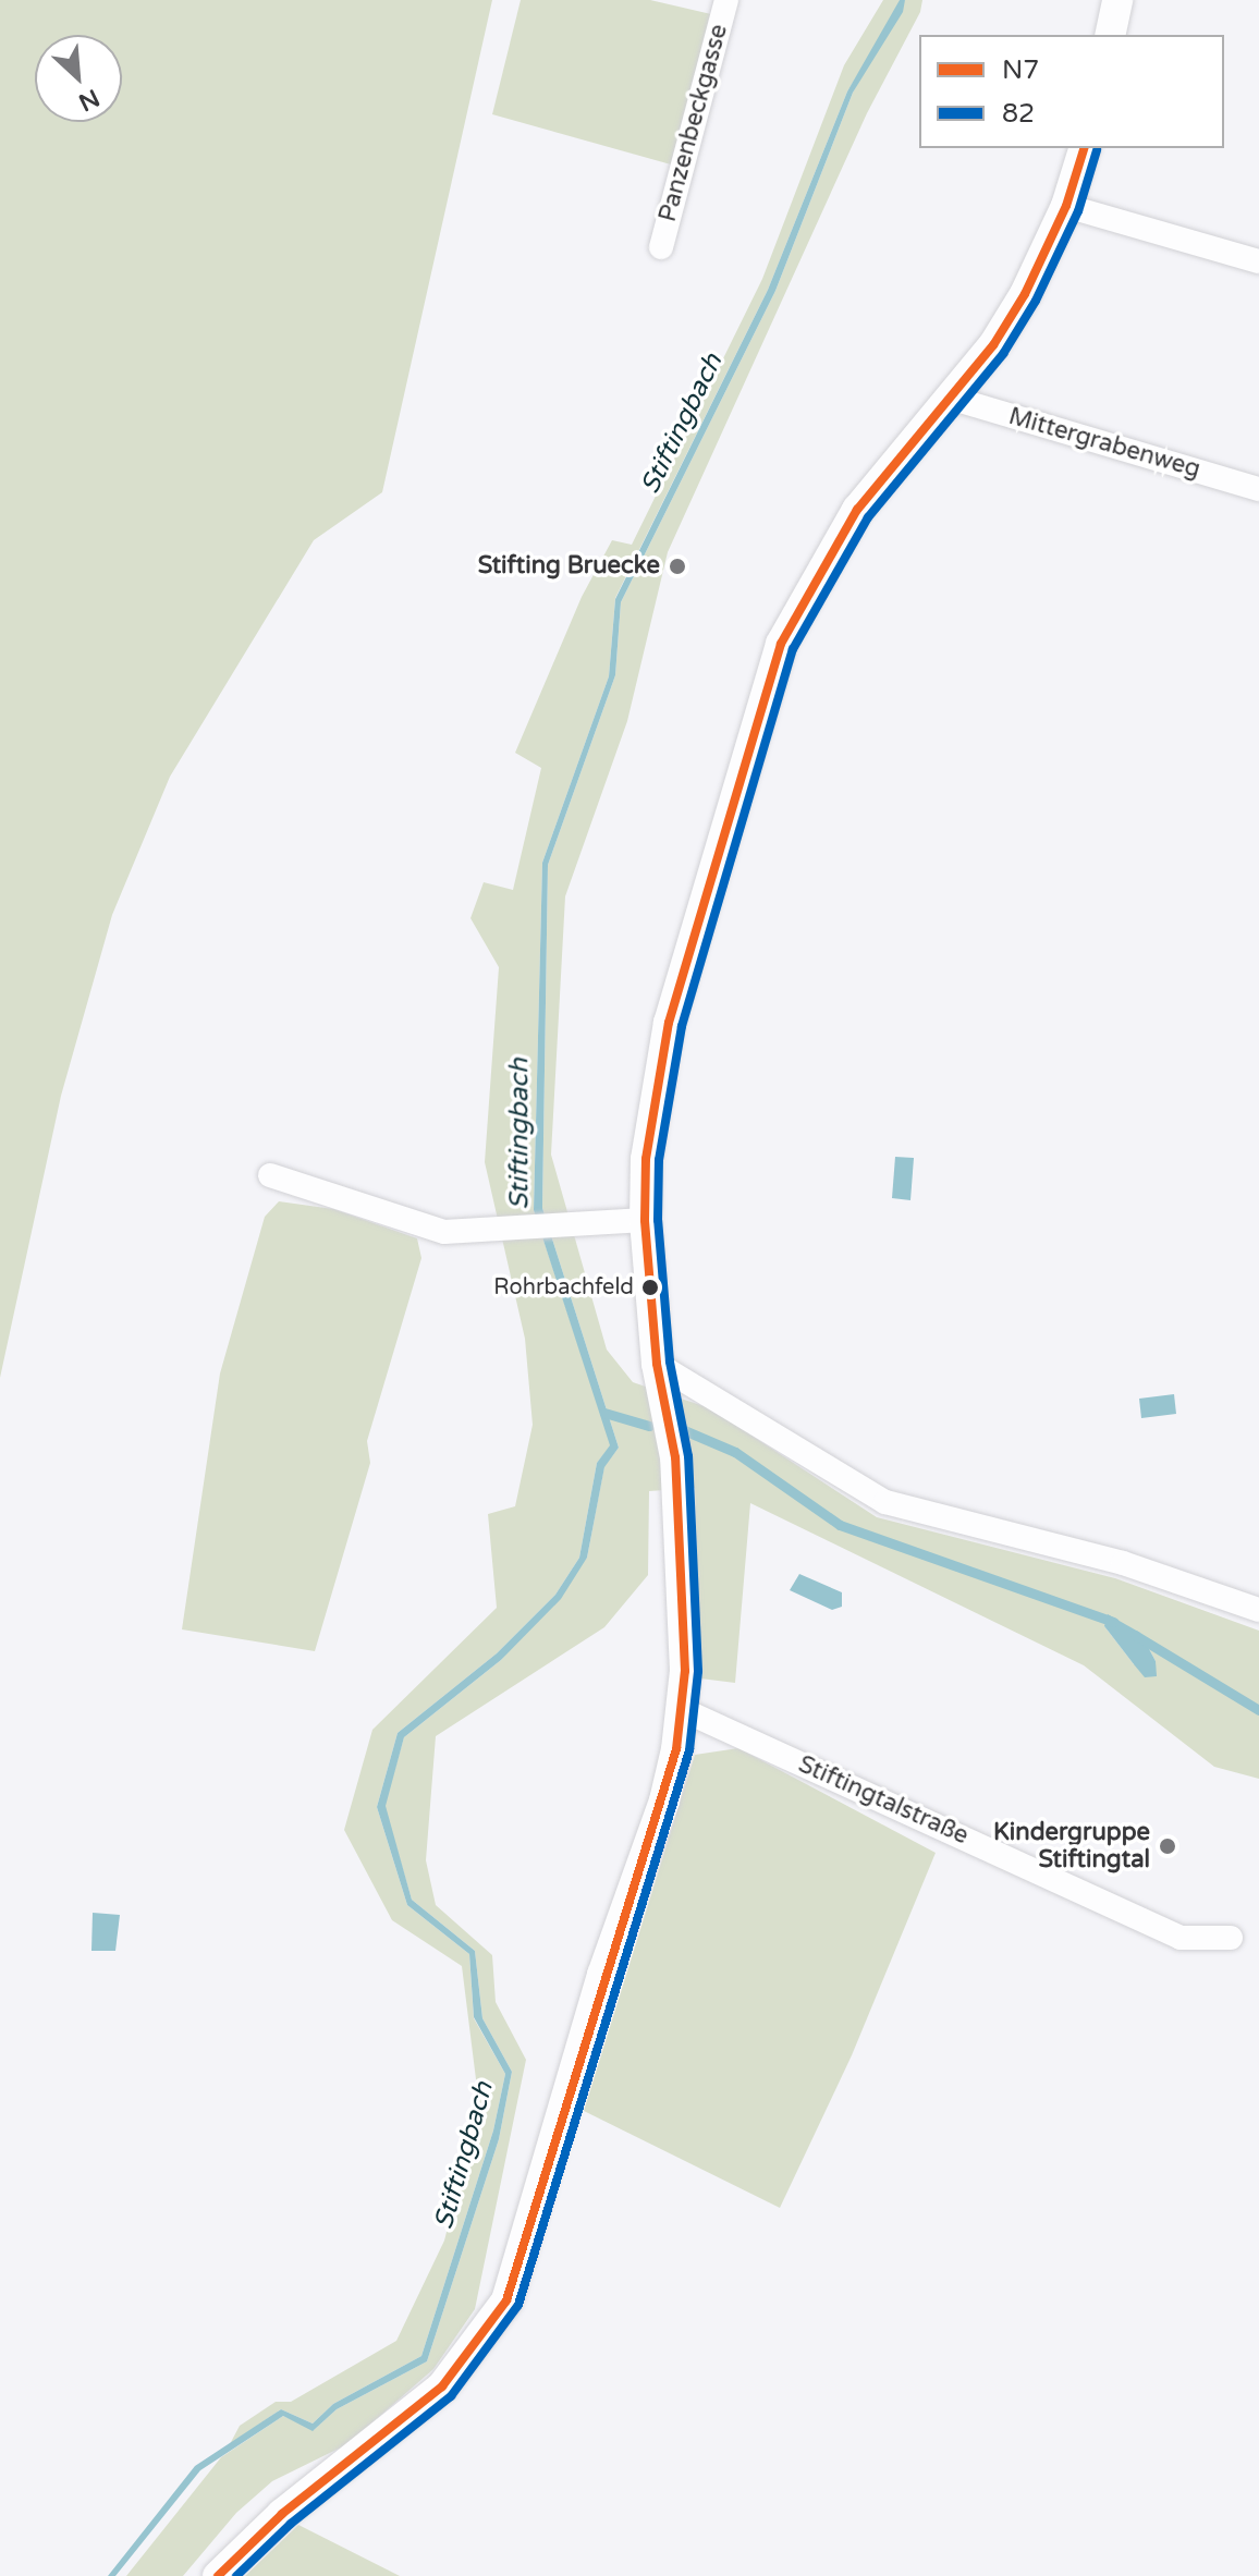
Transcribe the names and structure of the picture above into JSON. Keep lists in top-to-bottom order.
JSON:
{
  "streets": {
    "street": ["Panzenbeckgasse", "Mittergrabenweg", "Stiftingtalstraße"]
  },
  "water": ["Stiftingbach"],
  "places": ["Stifting Bruecke", "Rohrbachfeld", "Kindergruppe Stiftingtal"],
  "lines": ["transit line N7", "transit line 82"],
  "legend": ["N7", "82"],
  "north": "bottom right"
}
